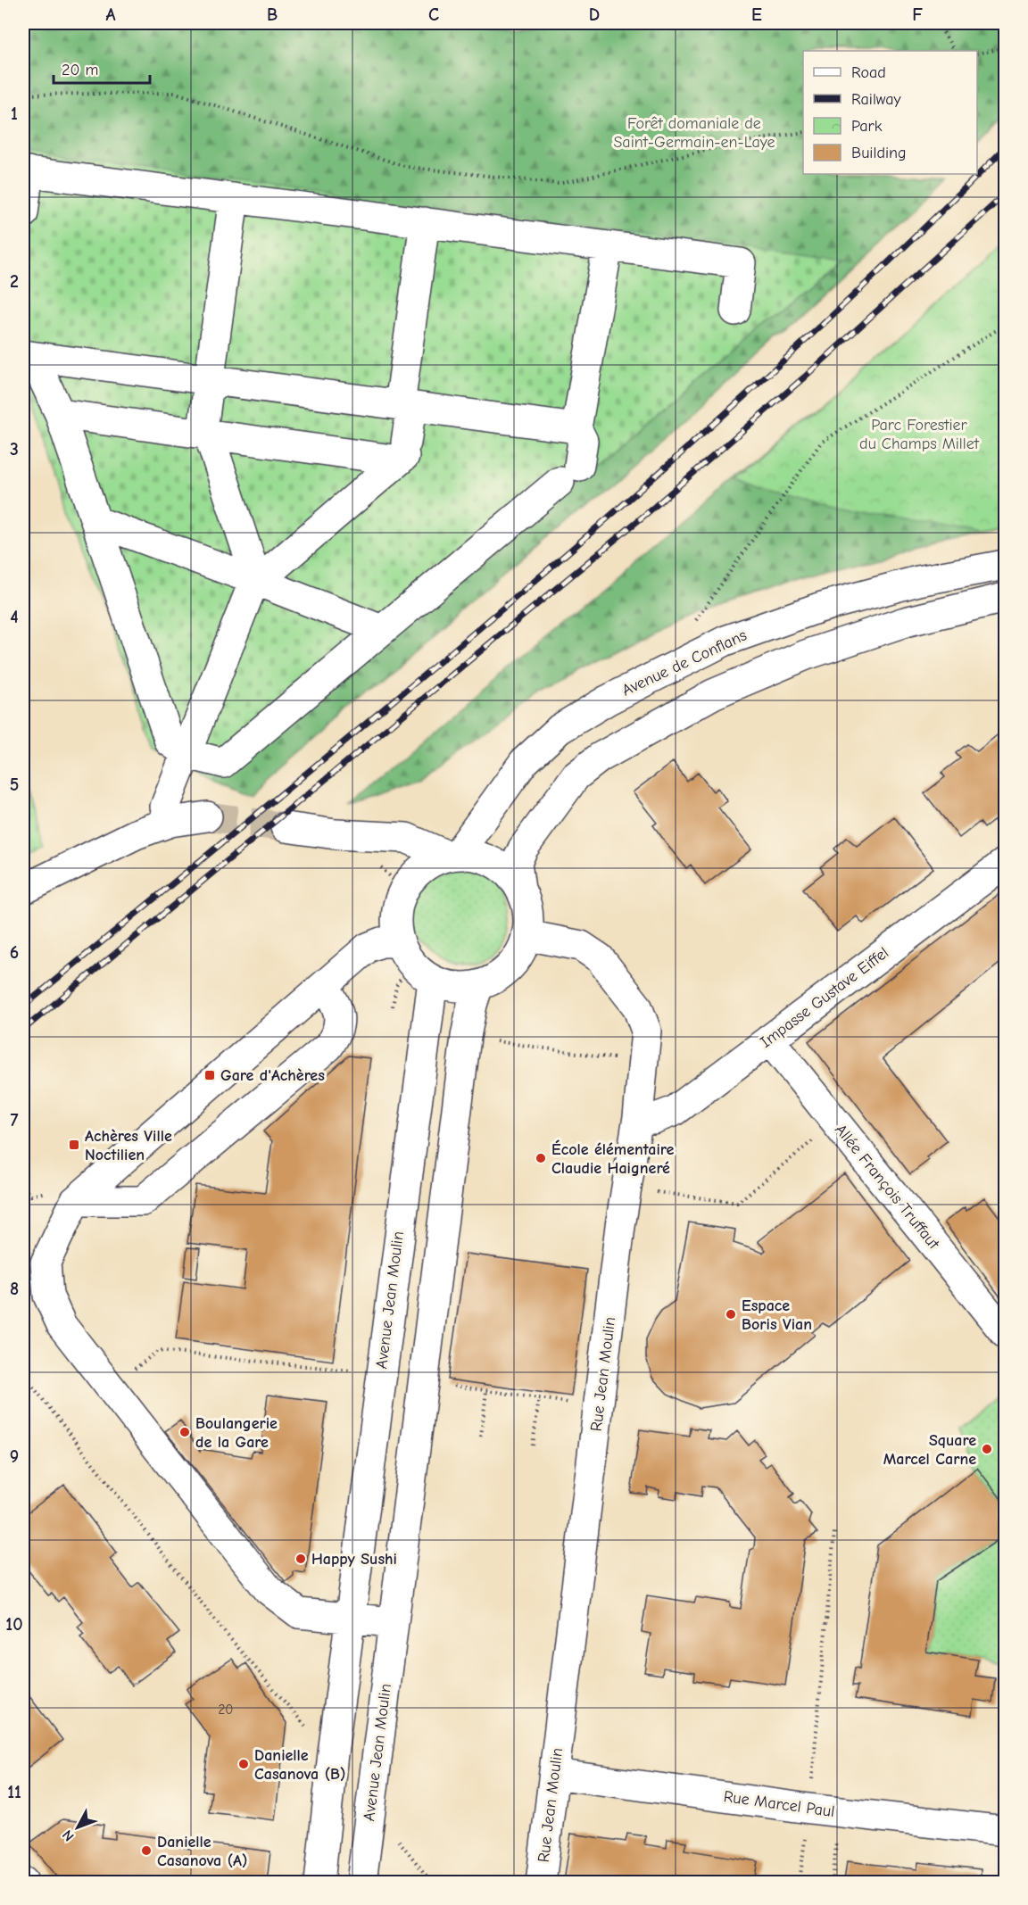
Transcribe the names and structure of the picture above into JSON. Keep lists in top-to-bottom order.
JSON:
{
  "streets": {
    "street": [
      "Avenue de Conflans",
      "Impasse Gustave Eiffel",
      "Allée François Truffaut",
      "Avenue Jean Moulin",
      "Rue Jean Moulin",
      "Rue Marcel Paul"
    ]
  },
  "crossings": [
    ["Avenue de Conflans", "Avenue Jean Moulin"],
    ["Avenue de Conflans", "Rue Jean Moulin"],
    ["Impasse Gustave Eiffel", "Allée François Truffaut"],
    ["Impasse Gustave Eiffel", "Rue Jean Moulin"],
    ["Avenue Jean Moulin", "Rue Jean Moulin"],
    ["Rue Jean Moulin", "Rue Marcel Paul"]
  ],
  "parks": ["Forêt domaniale de Saint-Germain-en-Laye", "Parc Forestier du Champs Millet"],
  "places": {
    "transit": ["Gare d'Achères", "Achères Ville Noctilien"],
    "other": [
      "École élémentaire Claudie Haigneré",
      "Espace Boris Vian",
      "Boulangerie de la Gare",
      "Square Marcel Carne",
      "Happy Sushi",
      "Danielle Casanova (B)",
      "Danielle Casanova (A)"
    ]
  },
  "house_numbers": ["20"],
  "legend": [
    "Road",
    "Railway",
    "Park",
    "Building"
  ],
  "scale_bar": "20 m",
  "north": "bottom left",
  "grid": {
    "columns": [
      "A",
      "B",
      "C",
      "D",
      "E",
      "F"
    ],
    "rows": [
      "1",
      "2",
      "3",
      "4",
      "5",
      "6",
      "7",
      "8",
      "9",
      "10",
      "11"
    ]
  }
}
